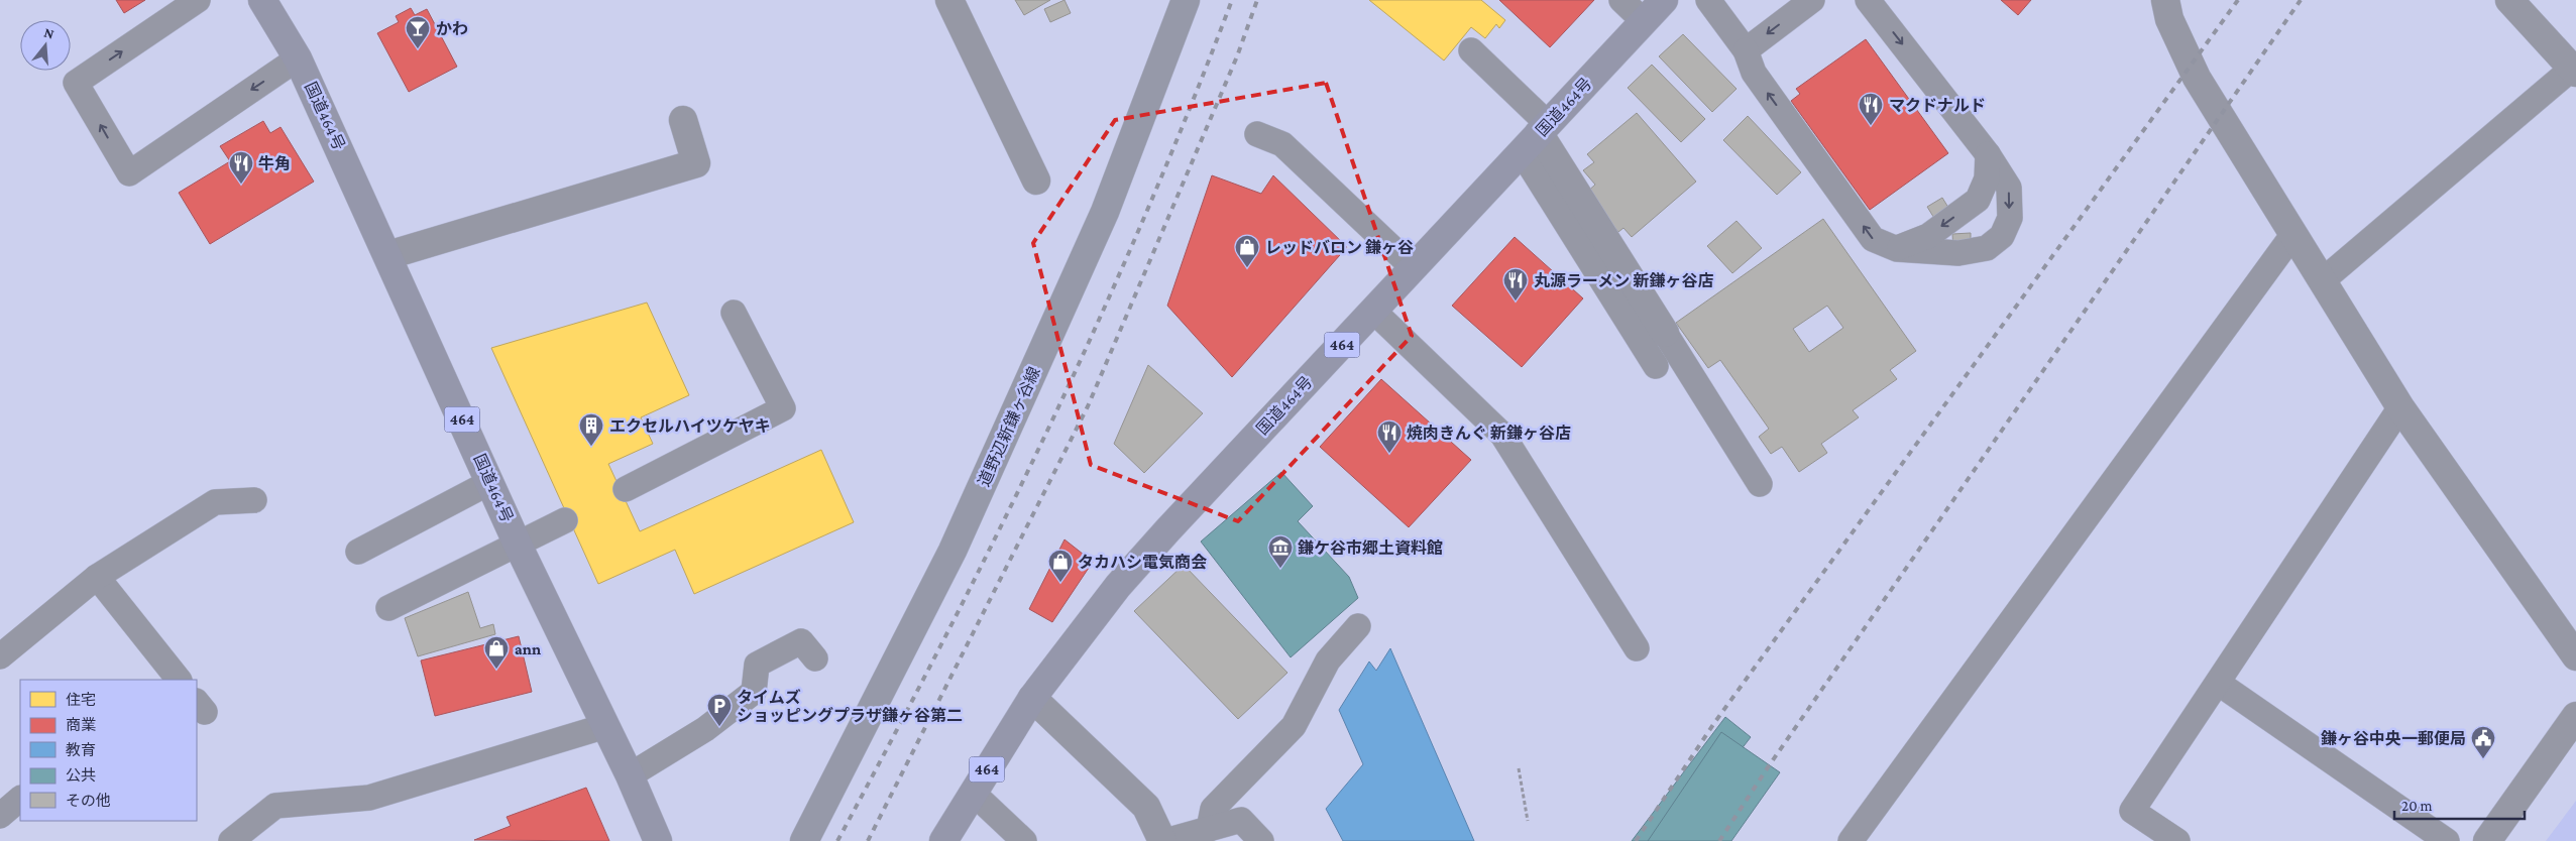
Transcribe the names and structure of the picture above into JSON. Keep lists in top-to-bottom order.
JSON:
{
  "streets": {
    "highway": ["国道464号", "464"],
    "street": ["道野辺新鎌ヶ谷線"]
  },
  "places": {
    "bar": ["かわ"],
    "restaurant": [
      "マクドナルド",
      "牛角",
      "丸源ラーメン 新鎌ヶ谷店",
      "焼肉きんぐ 新鎌ヶ谷店"
    ],
    "shop": ["レッドバロン 鎌ヶ谷", "タカハシ電気商会", "ann"],
    "building": ["エクセルハイツケヤキ"],
    "museum": ["鎌ケ谷市郷土資料館"],
    "parking": ["タイムズ ショッピングプラザ鎌ヶ谷第二"],
    "public building": ["鎌ヶ谷中央一郵便局"]
  },
  "legend": [
    "住宅",
    "商業",
    "教育",
    "公共",
    "その他"
  ],
  "scale_bar": "20 m",
  "north": "top"
}
